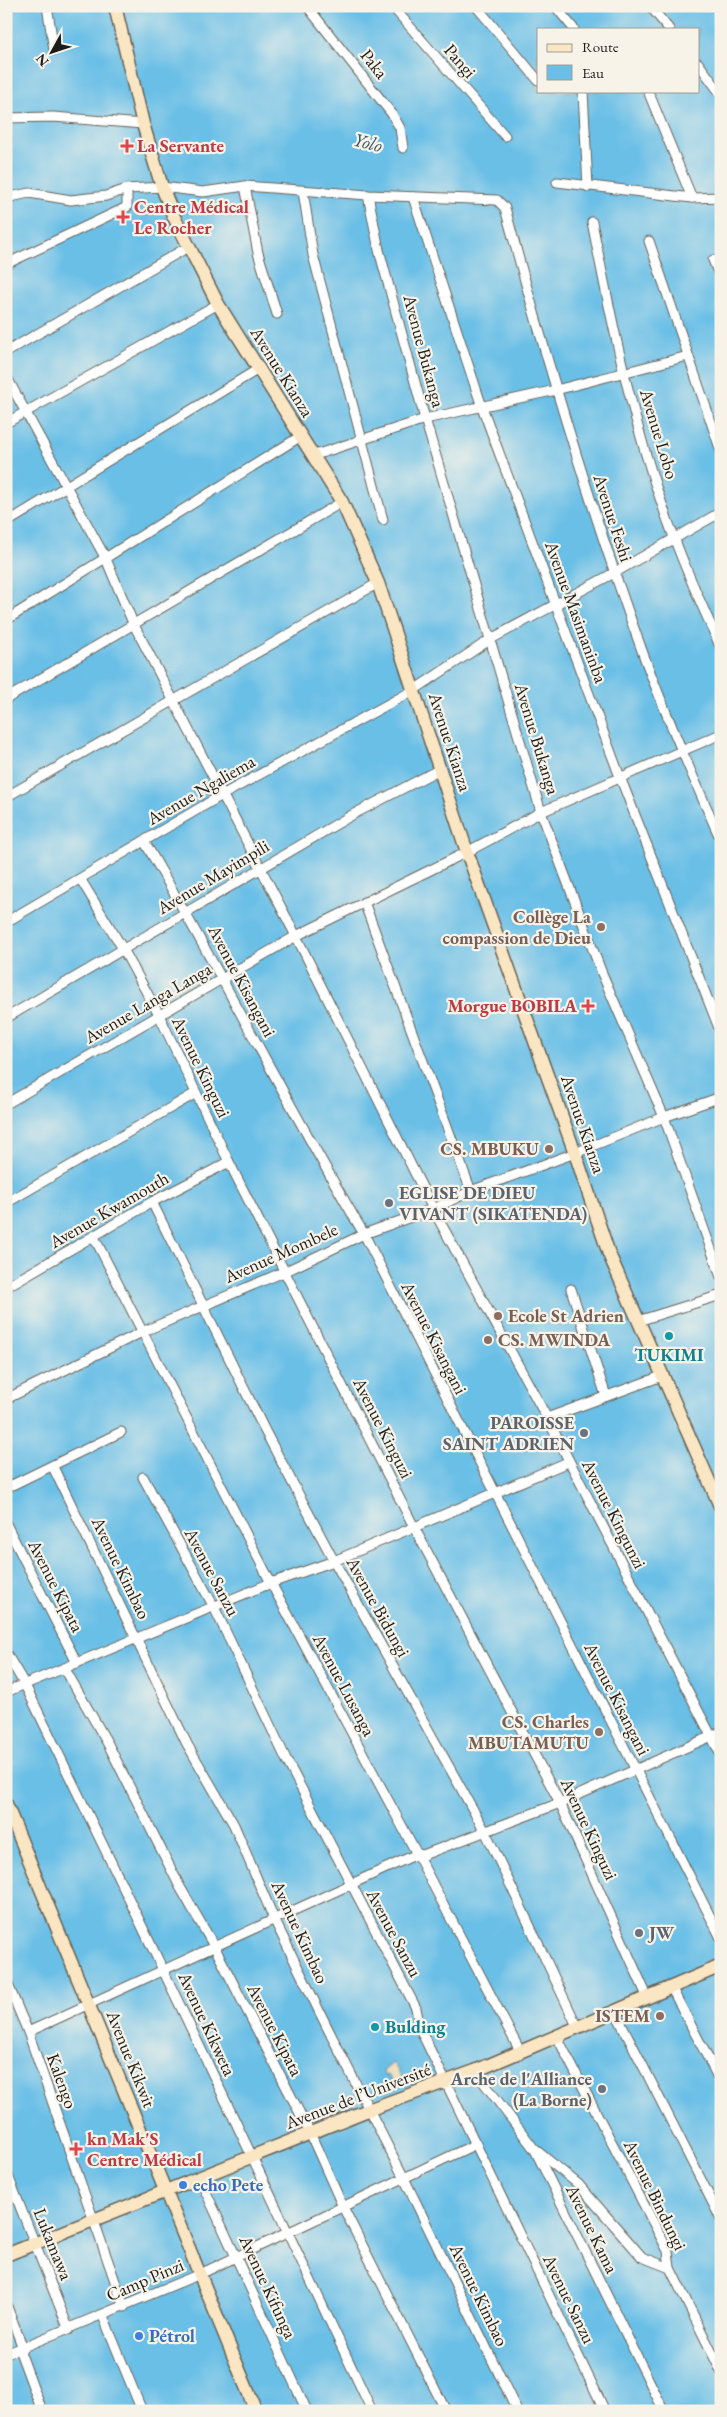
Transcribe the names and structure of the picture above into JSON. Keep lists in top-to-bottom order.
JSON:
{
  "streets": {
    "street": [
      "Pangi",
      "Paka",
      "Avenue Bukanga",
      "Avenue Kianza",
      "Avenue Lobo",
      "Avenue Feshi",
      "Avenue Masimaninba",
      "Avenue Ngaliema",
      "Avenue Mayimpili",
      "Avenue Kisangani",
      "Avenue Langa Langa",
      "Avenue Kinguzi",
      "Avenue Kwamouth",
      "Avenue Mombele",
      "Avenue Kingunzi",
      "Avenue Kimbao",
      "Avenue Sanzu",
      "Avenue Kipata",
      "Avenue Bidungi",
      "Avenue Lusanga",
      "Avenue Kikweta",
      "Avenue Kikwit",
      "Kalengo",
      "Avenue de l’Université",
      "Avenue Bindungi",
      "Avenue Kama",
      "Lukamawa",
      "Camp Pinzi",
      "Avenue Kifunga"
    ]
  },
  "crossings": [
    ["Avenue Bukanga", "Avenue Ngaliema"],
    ["Avenue Bukanga", "Avenue Langa Langa"],
    ["Avenue Bukanga", "Avenue Mombele"],
    ["Avenue Kianza", "Avenue Ngaliema"],
    ["Avenue Kianza", "Avenue Mayimpili"],
    ["Avenue Kianza", "Avenue Langa Langa"],
    ["Avenue Kianza", "Avenue Mombele"],
    ["Avenue Lobo", "Avenue Ngaliema"],
    ["Avenue Feshi", "Avenue Masimaninba"],
    ["Avenue Feshi", "Avenue Ngaliema"],
    ["Avenue Feshi", "Avenue Langa Langa"],
    ["Avenue Masimaninba", "Avenue Ngaliema"],
    ["Avenue Masimaninba", "Avenue Langa Langa"],
    ["Avenue Ngaliema", "Avenue Kisangani"],
    ["Avenue Ngaliema", "Avenue Kinguzi"],
    ["Avenue Ngaliema", "Avenue Kingunzi"],
    ["Avenue Mayimpili", "Avenue Kisangani"],
    ["Avenue Mayimpili", "Avenue Kinguzi"],
    ["Avenue Mayimpili", "Avenue Kingunzi"],
    ["Avenue Kisangani", "Avenue Langa Langa"],
    ["Avenue Kisangani", "Avenue Mombele"],
    ["Avenue Langa Langa", "Avenue Kinguzi"],
    ["Avenue Langa Langa", "Avenue Kingunzi"],
    ["Avenue Kinguzi", "Avenue Kwamouth"],
    ["Avenue Kinguzi", "Avenue Mombele"],
    ["Avenue Kinguzi", "Avenue de l’Université"],
    ["Avenue Kwamouth", "Avenue Bidungi"],
    ["Avenue Kwamouth", "Avenue Lusanga"],
    ["Avenue Mombele", "Avenue Kingunzi"],
    ["Avenue Mombele", "Avenue Bidungi"],
    ["Avenue Mombele", "Avenue Lusanga"],
    ["Avenue Kimbao", "Avenue de l’Université"],
    ["Avenue Kimbao", "Camp Pinzi"],
    ["Avenue Sanzu", "Avenue de l’Université"],
    ["Avenue Sanzu", "Camp Pinzi"],
    ["Avenue Kipata", "Avenue de l’Université"],
    ["Avenue Kipata", "Camp Pinzi"],
    ["Avenue Bidungi", "Avenue de l’Université"],
    ["Avenue Lusanga", "Avenue de l’Université"],
    ["Avenue Kikweta", "Avenue de l’Université"],
    ["Avenue Kikweta", "Camp Pinzi"],
    ["Avenue Kikwit", "Avenue de l’Université"],
    ["Avenue Kikwit", "Camp Pinzi"],
    ["Kalengo", "Avenue de l’Université"],
    ["Kalengo", "Camp Pinzi"],
    ["Avenue de l’Université", "Avenue Bindungi"],
    ["Avenue de l’Université", "Avenue Kama"],
    ["Avenue de l’Université", "Lukamawa"],
    ["Avenue de l’Université", "Avenue Kifunga"],
    ["Lukamawa", "Camp Pinzi"],
    ["Camp Pinzi", "Avenue Kifunga"]
  ],
  "water": ["Yolo"],
  "places": {
    "health": [
      "La Servante",
      "Centre Médical Le Rocher",
      "Morgue BOBILA",
      "kn Mak'S Centre Médical"
    ],
    "other": [
      "Collège La compassion de Dieu",
      "CS. MBUKU",
      "EGLISE DE DIEU VIVANT (SIKATENDA)",
      "Ecole St Adrien",
      "TUKIMI",
      "CS. MWINDA",
      "PAROISSE SAINT ADRIEN",
      "CS. Charles MBUTAMUTU",
      "JW",
      "ISTEM",
      "Bulding",
      "Arche de l'Alliance (La Borne)",
      "echo Pete",
      "Pétrol"
    ]
  },
  "legend": ["Route", "Eau"],
  "north": "bottom left"
}
